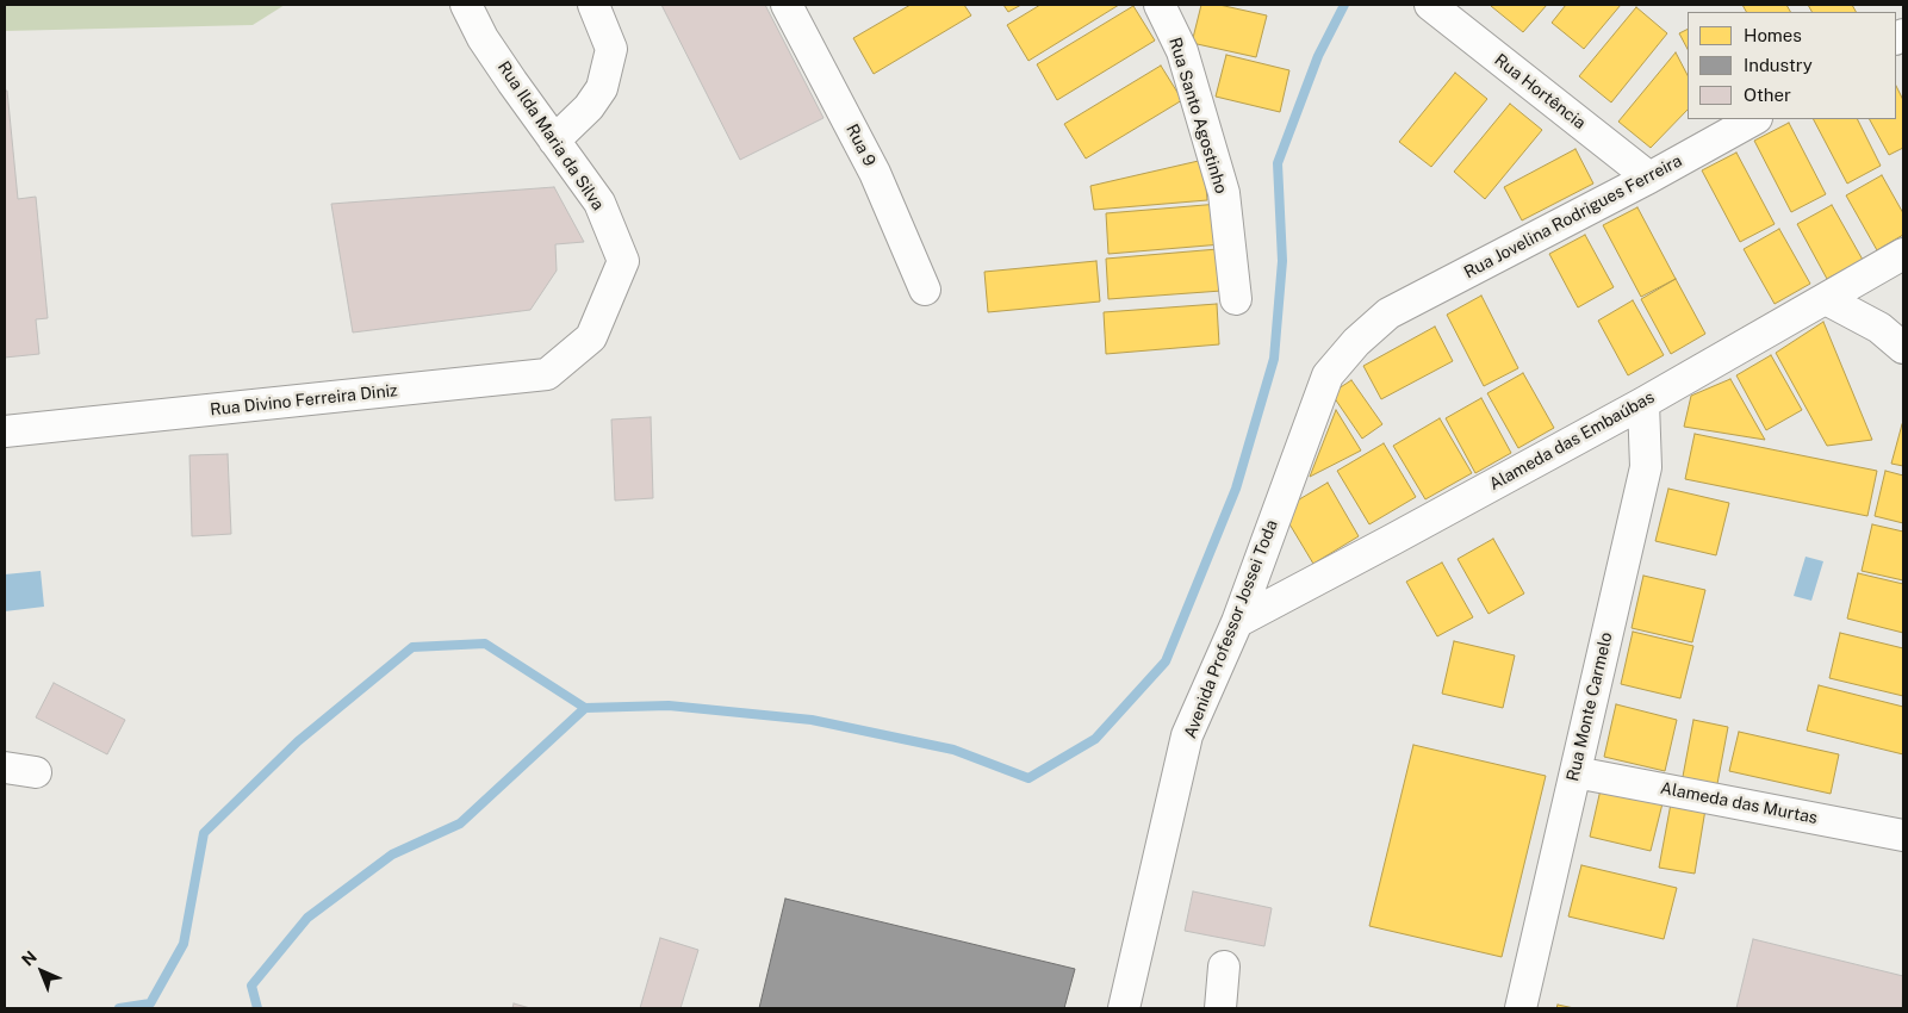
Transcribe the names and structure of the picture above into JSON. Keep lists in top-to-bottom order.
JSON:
{
  "streets": {
    "street": [
      "Rua Hortência",
      "Rua Santo Agostinho",
      "Rua Ilda Maria da Silva",
      "Rua 9",
      "Rua Jovelina Rodrigues Ferreira",
      "Rua Divino Ferreira Diniz",
      "Alameda das Embaúbas",
      "Avenida Professor Jossei Toda",
      "Rua Monte Carmelo",
      "Alameda das Murtas"
    ]
  },
  "crossings": [
    ["Rua Hortência", "Rua Jovelina Rodrigues Ferreira"],
    ["Rua Ilda Maria da Silva", "Rua Divino Ferreira Diniz"],
    ["Rua Jovelina Rodrigues Ferreira", "Avenida Professor Jossei Toda"],
    ["Alameda das Embaúbas", "Avenida Professor Jossei Toda"],
    ["Alameda das Embaúbas", "Rua Monte Carmelo"],
    ["Rua Monte Carmelo", "Alameda das Murtas"]
  ],
  "legend": ["Homes", "Industry", "Other"],
  "north": "top left"
}
